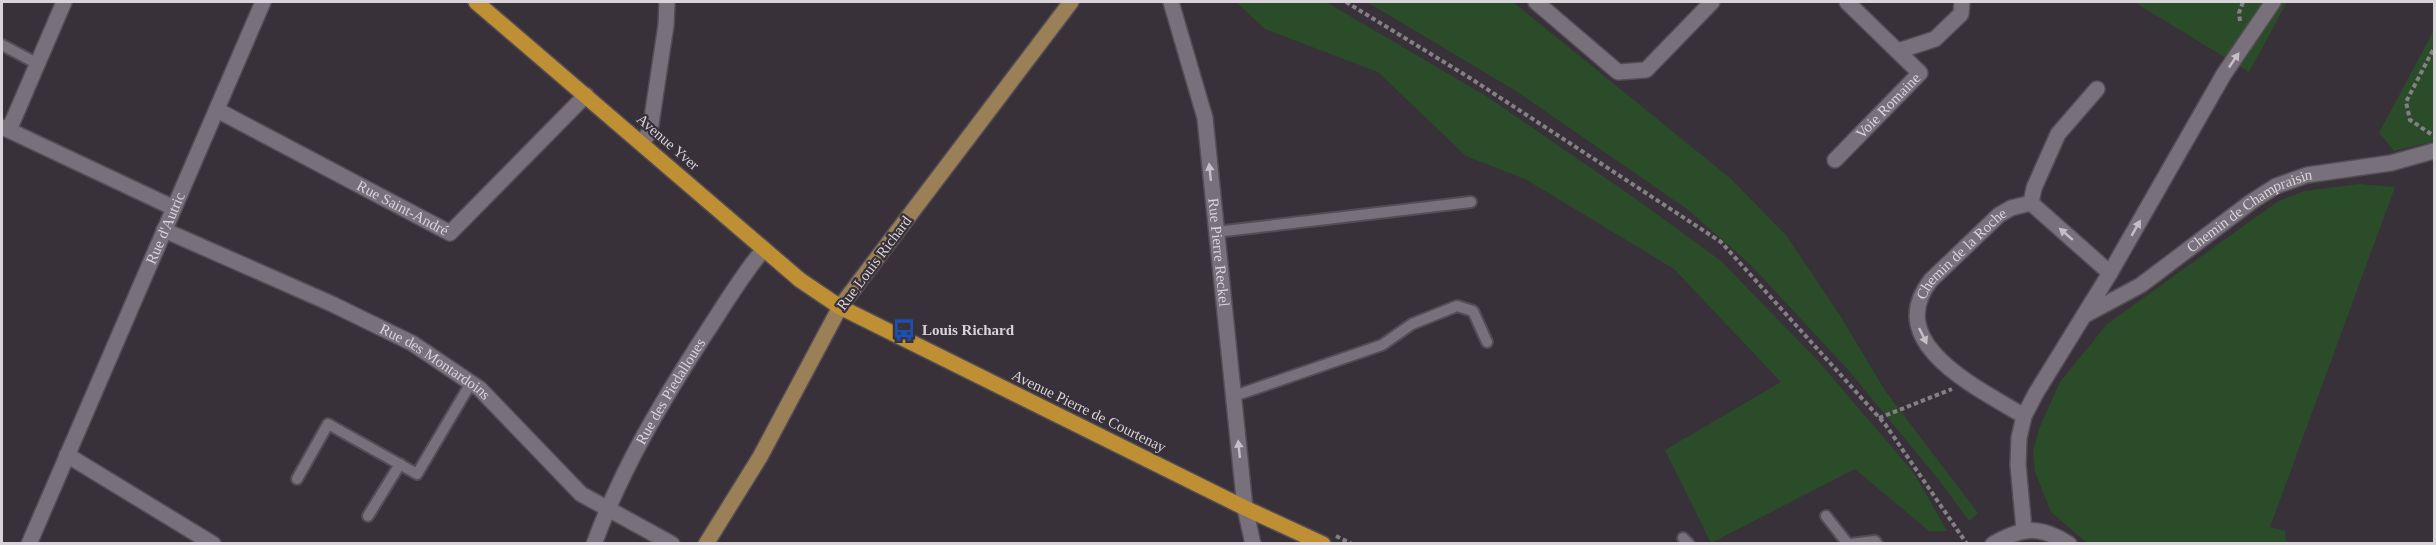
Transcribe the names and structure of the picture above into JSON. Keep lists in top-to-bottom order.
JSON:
{
  "streets": {
    "main road": ["Avenue Yver", "Rue Louis Richard", "Avenue Pierre de Courtenay"],
    "street": [
      "Voie Romaine",
      "Rue Saint-André",
      "Chemin de Champraisin",
      "Rue d'Autric",
      "Rue Pierre Reckel",
      "Chemin de la Roche",
      "Rue des Montardoins",
      "Rue des Piedalloues"
    ]
  },
  "crossings": [
    ["Avenue Yver", "Rue Saint-André"],
    ["Avenue Yver", "Rue Louis Richard"],
    ["Avenue Yver", "Rue des Piedalloues"],
    ["Avenue Yver", "Avenue Pierre de Courtenay"],
    ["Rue Saint-André", "Rue d'Autric"],
    ["Rue d'Autric", "Rue des Montardoins"],
    ["Rue Pierre Reckel", "Avenue Pierre de Courtenay"],
    ["Rue Louis Richard", "Avenue Pierre de Courtenay"],
    ["Rue des Montardoins", "Rue des Piedalloues"]
  ],
  "one_way": ["Rue Pierre Reckel"],
  "places": {
    "bus stop": ["Louis Richard"]
  }
}
